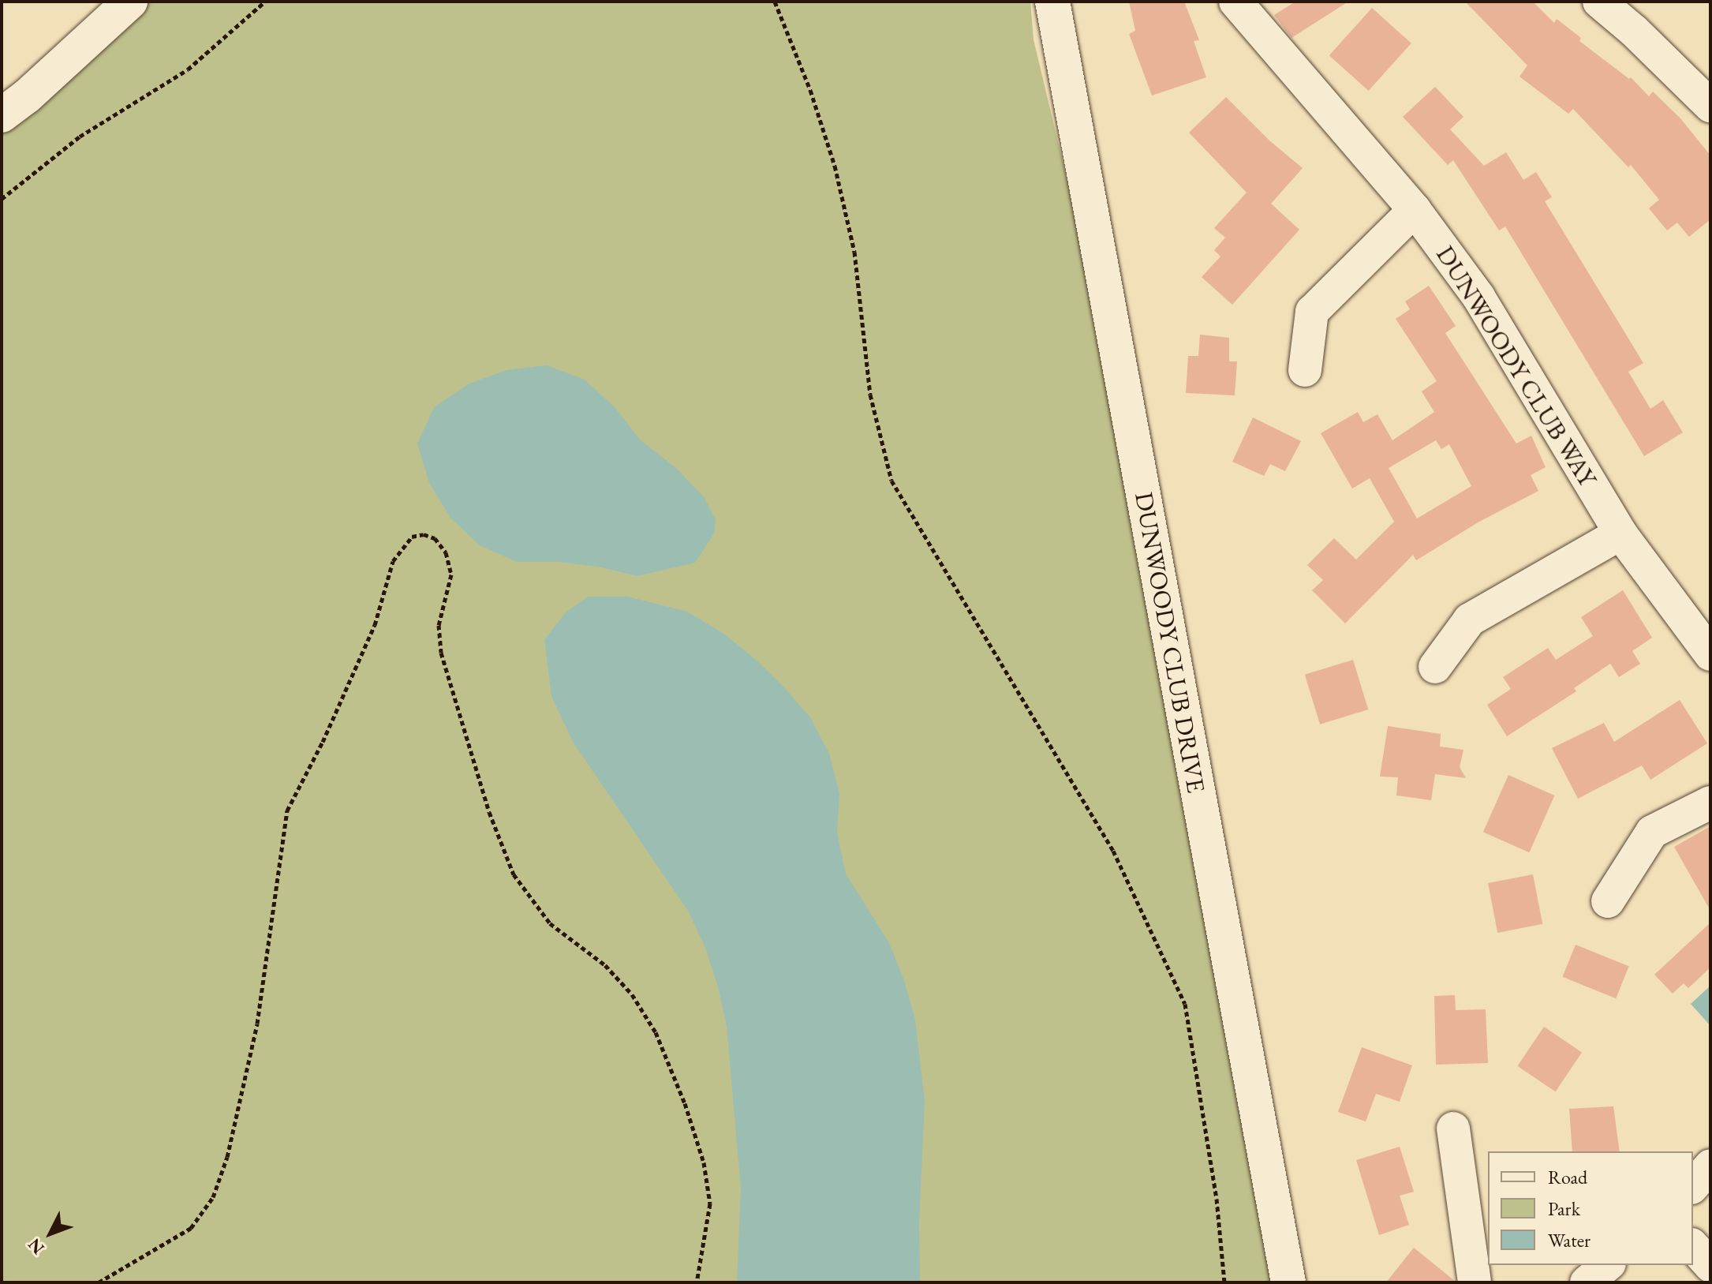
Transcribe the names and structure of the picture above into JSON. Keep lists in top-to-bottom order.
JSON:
{
  "streets": {
    "street": ["DUNWOODY CLUB WAY", "DUNWOODY CLUB DRIVE"]
  },
  "legend": ["Road", "Park", "Water"],
  "north": "bottom left"
}
